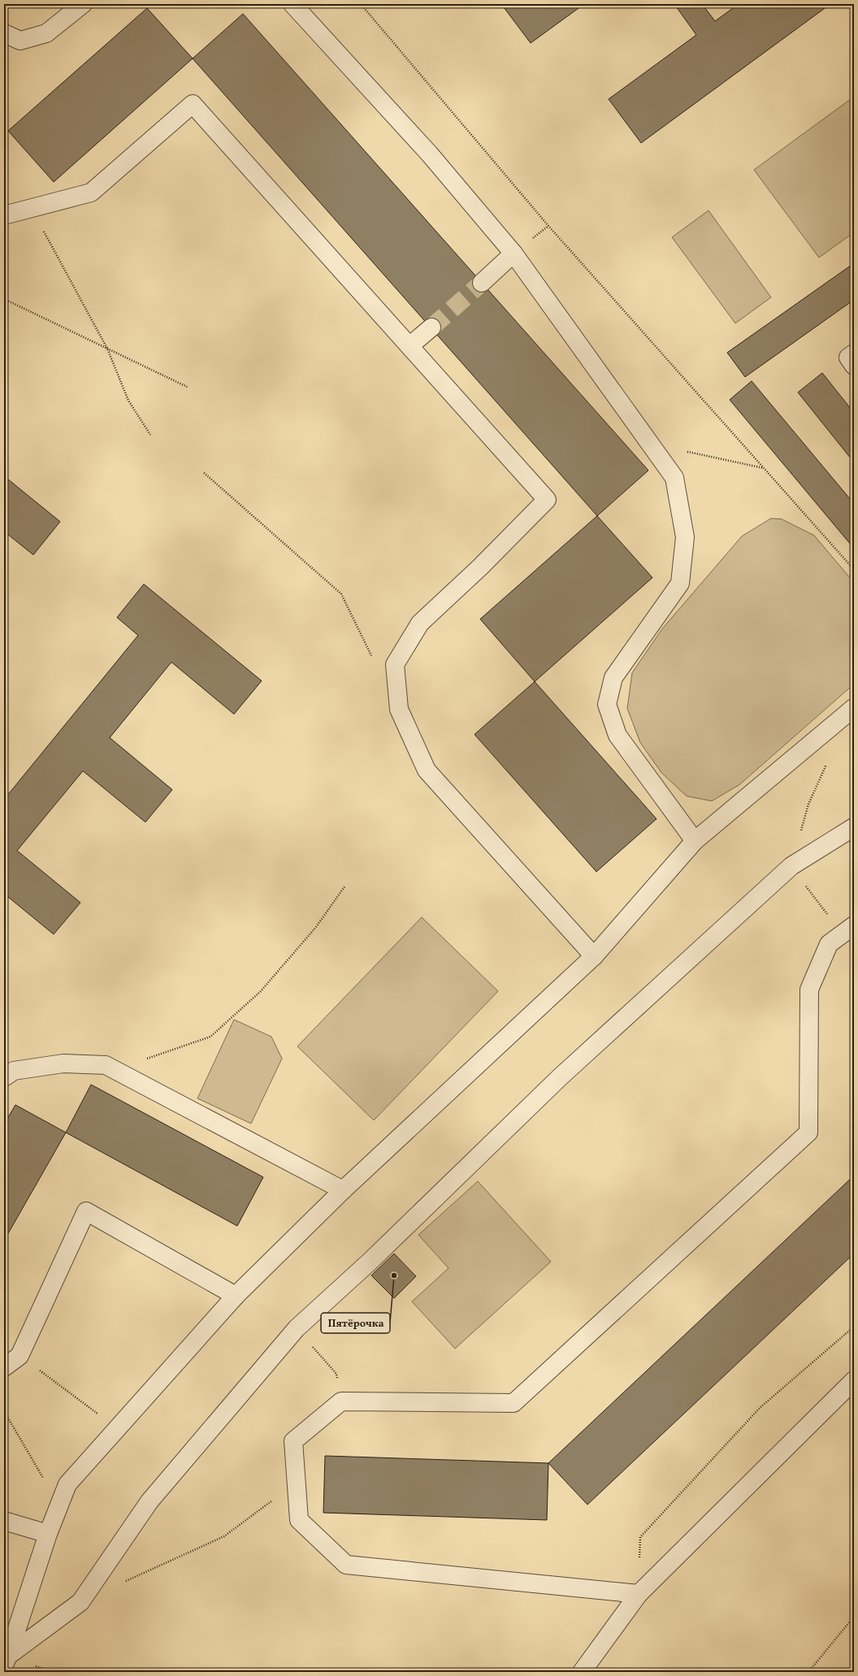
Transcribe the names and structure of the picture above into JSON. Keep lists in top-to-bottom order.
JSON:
{
  "places": ["Пятёрочка"]
}
